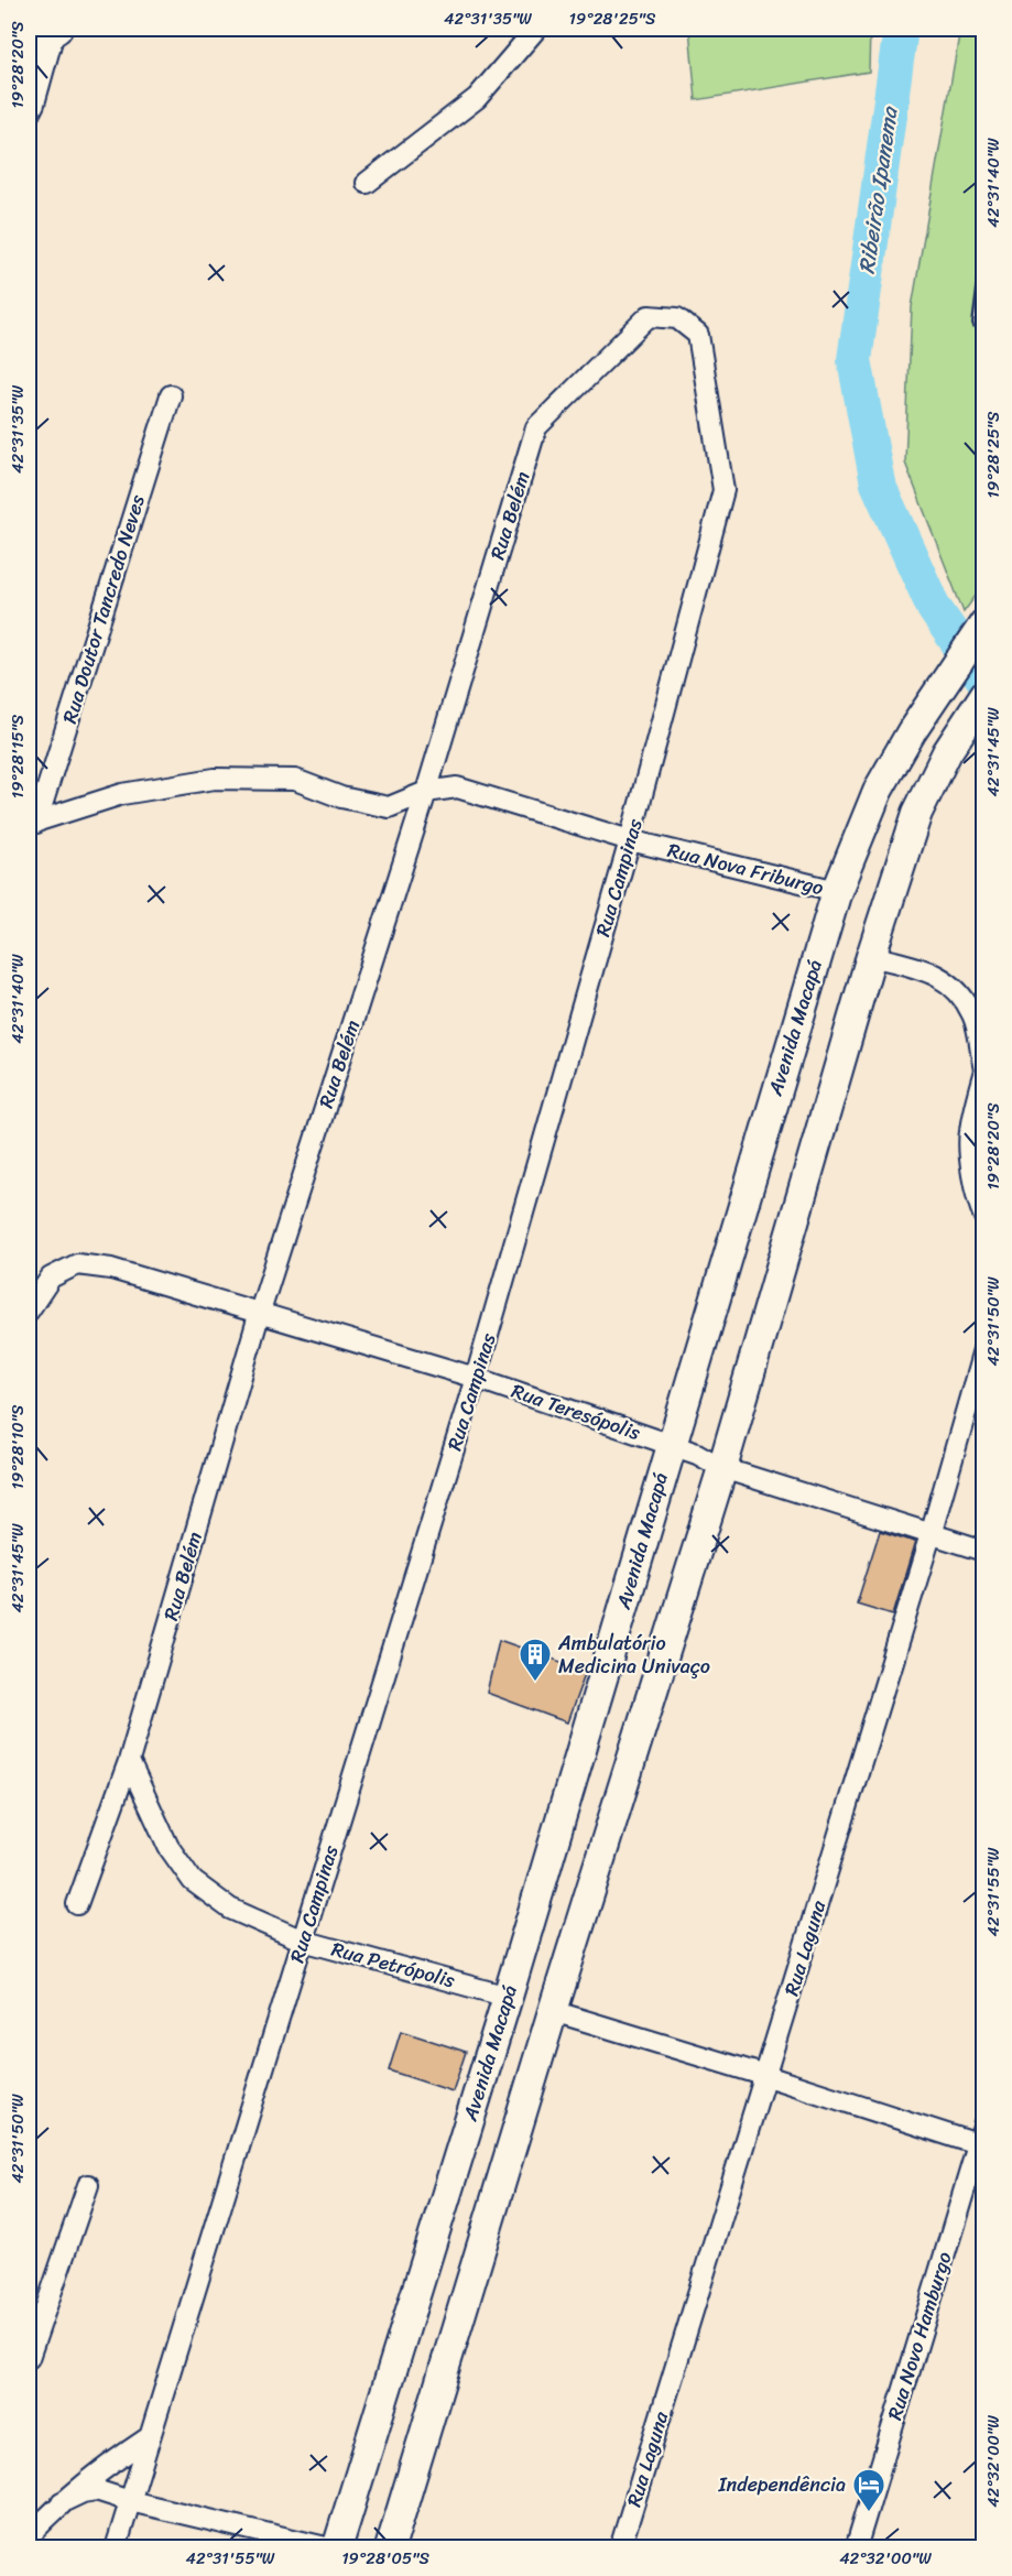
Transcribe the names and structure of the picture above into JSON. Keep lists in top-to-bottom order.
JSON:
{
  "streets": {
    "main road": ["Avenida Macapá"],
    "street": [
      "Rua Belém",
      "Rua Doutor Tancredo Neves",
      "Rua Nova Friburgo",
      "Rua Campinas",
      "Rua Teresópolis",
      "Rua Laguna",
      "Rua Petrópolis",
      "Rua Novo Hamburgo"
    ]
  },
  "crossings": [
    ["Rua Belém", "Rua Nova Friburgo"],
    ["Rua Belém", "Rua Campinas"],
    ["Rua Belém", "Rua Teresópolis"],
    ["Rua Belém", "Rua Petrópolis"],
    ["Rua Doutor Tancredo Neves", "Rua Nova Friburgo"],
    ["Rua Nova Friburgo", "Rua Campinas"],
    ["Rua Nova Friburgo", "Avenida Macapá"],
    ["Rua Campinas", "Rua Teresópolis"],
    ["Rua Campinas", "Rua Petrópolis"],
    ["Avenida Macapá", "Rua Teresópolis"],
    ["Avenida Macapá", "Rua Petrópolis"],
    ["Rua Teresópolis", "Rua Laguna"]
  ],
  "water": ["Ribeirão Ipanema"],
  "places": {
    "building": ["Ambulatório Medicina Univaço"],
    "hotel": ["Independência"]
  },
  "coordinates": [
    "42°31'35\"W",
    "19°28'25\"S",
    "19°28'20\"S",
    "42°31'40\"W",
    "42°31'45\"W",
    "19°28'15\"S",
    "42°31'50\"W",
    "19°28'10\"S",
    "42°31'55\"W",
    "42°32'00\"W",
    "19°28'05\"S"
  ]
}
